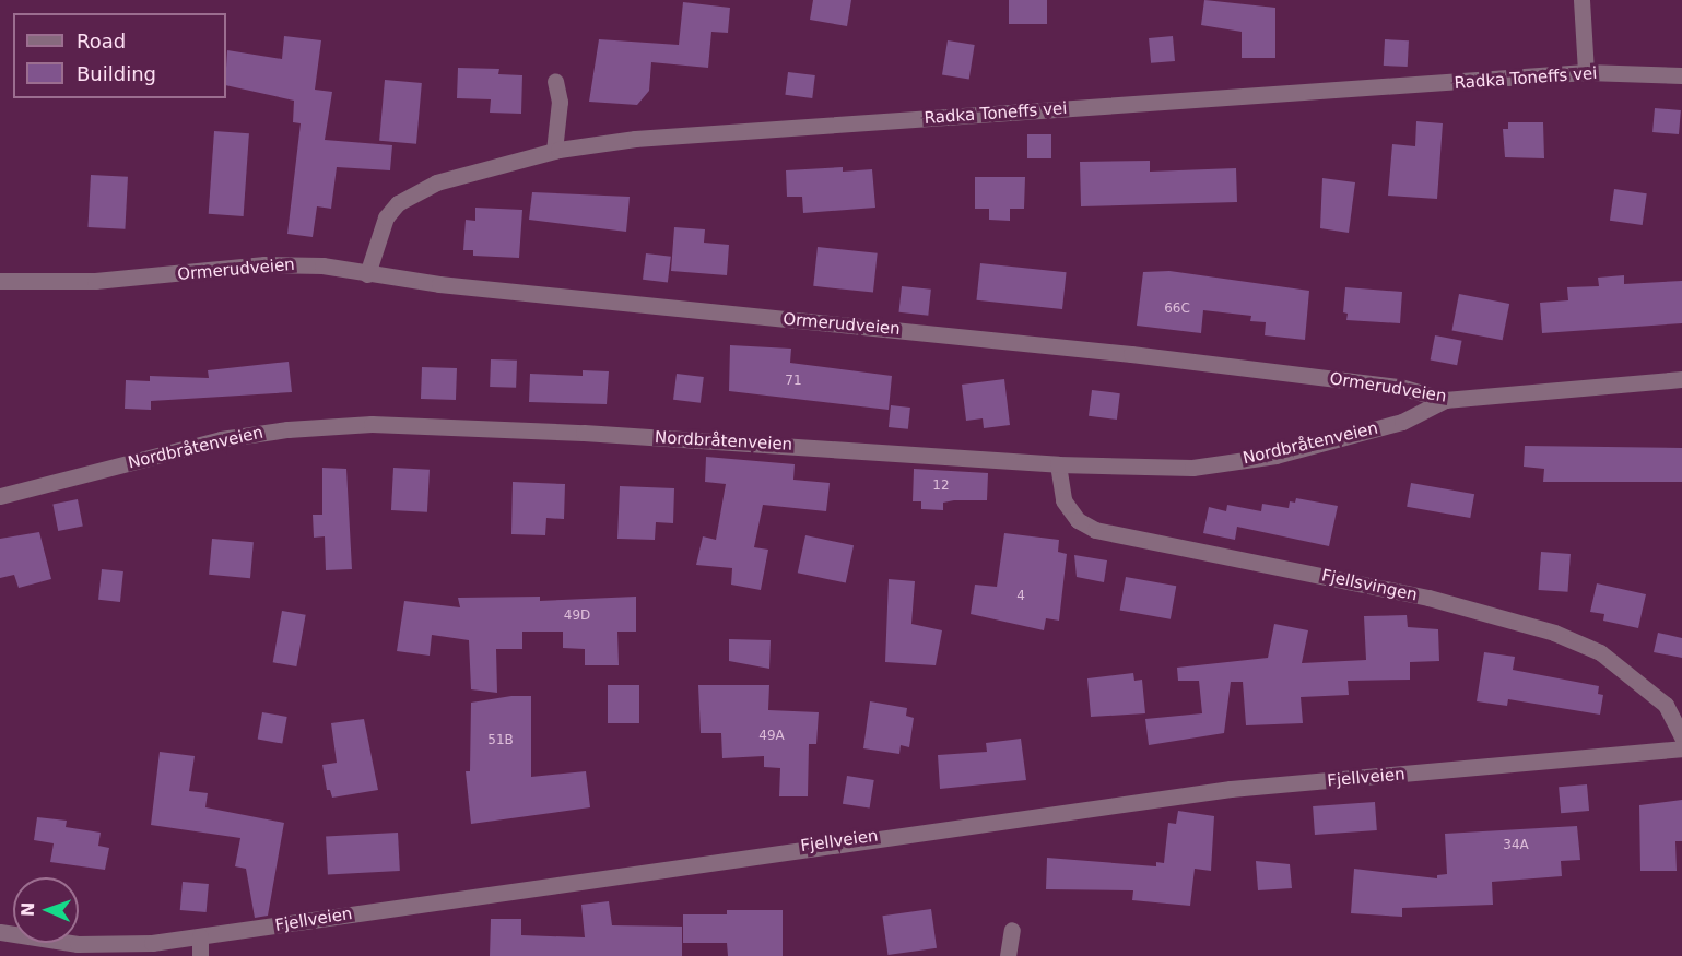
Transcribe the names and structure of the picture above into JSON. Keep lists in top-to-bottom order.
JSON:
{
  "streets": {
    "street": [
      "Radka Toneffs vei",
      "Ormerudveien",
      "Nordbråtenveien",
      "Fjellsvingen",
      "Fjellveien"
    ]
  },
  "crossings": [
    ["Radka Toneffs vei", "Ormerudveien"],
    ["Ormerudveien", "Nordbråtenveien"],
    ["Nordbråtenveien", "Fjellsvingen"]
  ],
  "house_numbers": [
    "66C",
    "71",
    "12",
    "4",
    "49D",
    "49A",
    "51B",
    "34A"
  ],
  "legend": ["Road", "Building"],
  "north": "left"
}
